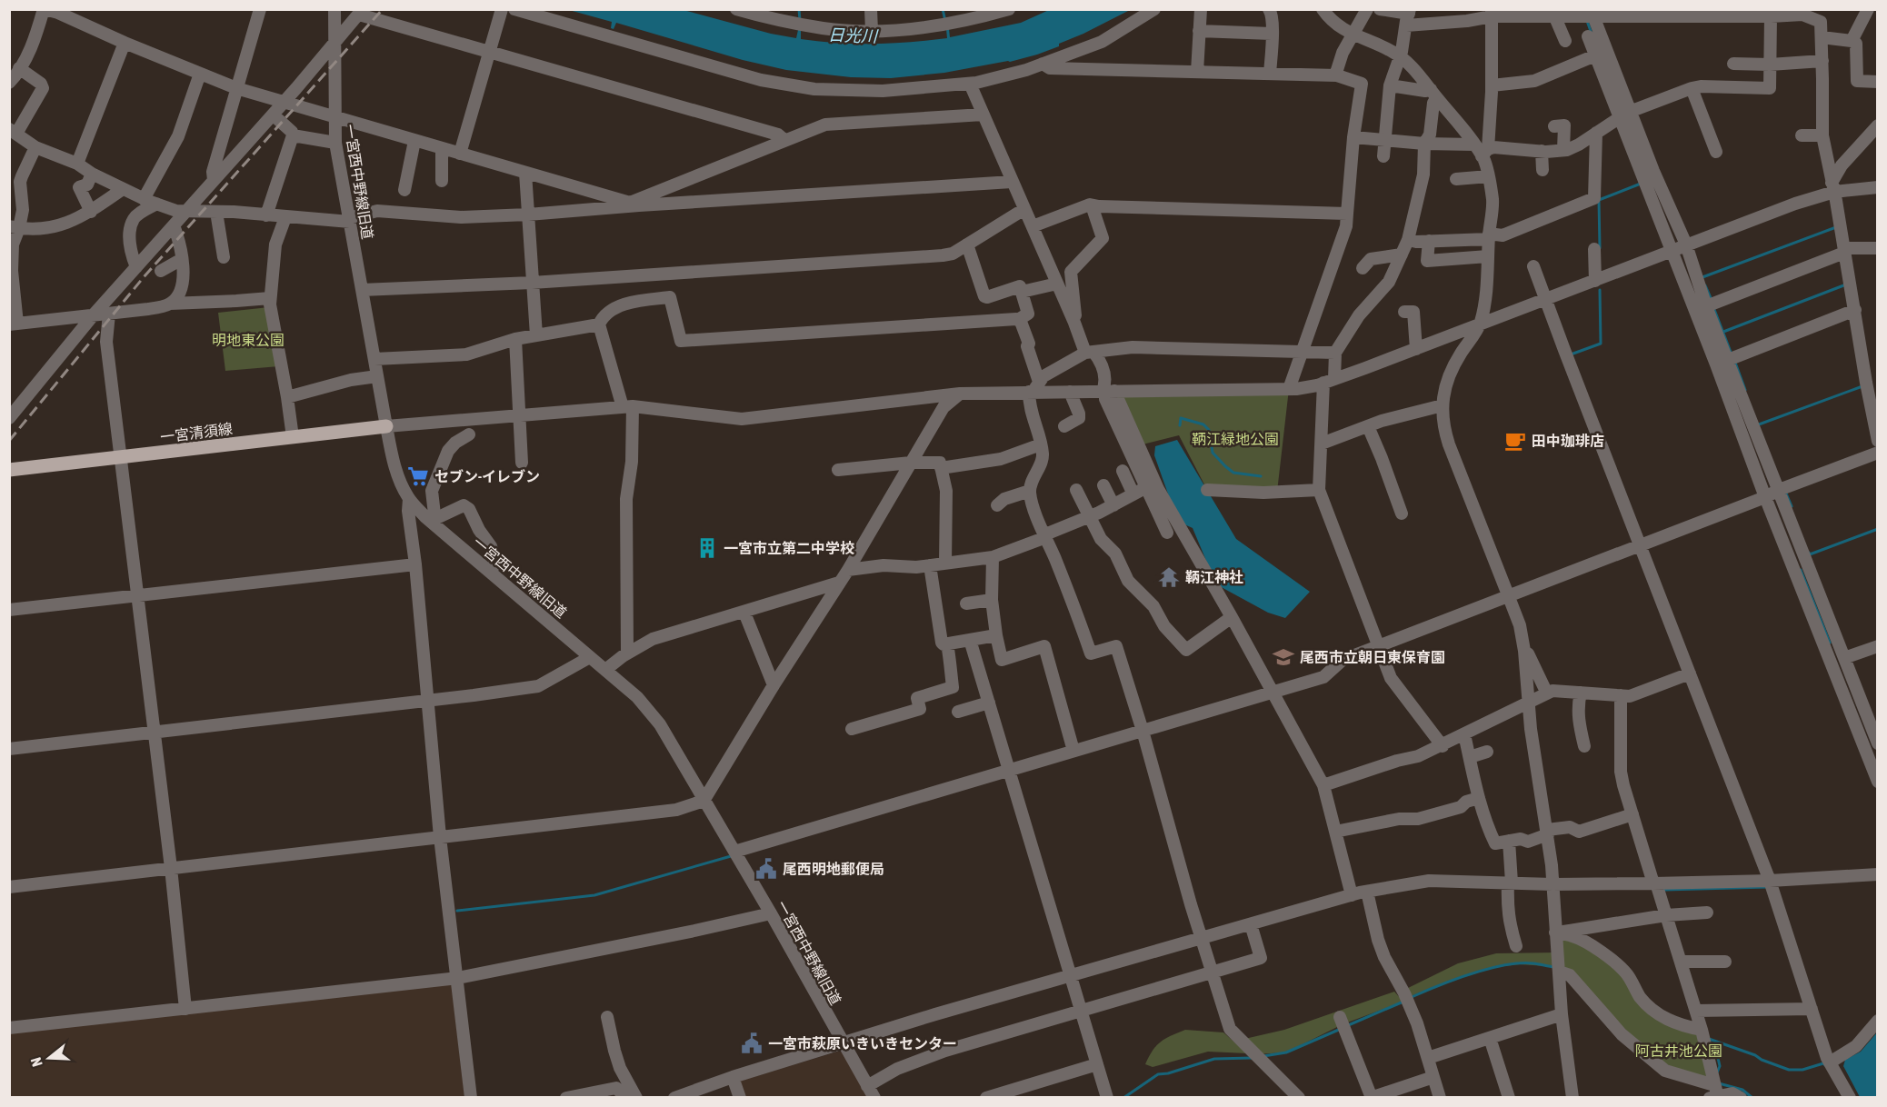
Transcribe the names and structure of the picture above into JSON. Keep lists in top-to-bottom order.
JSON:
{
  "streets": {
    "main road": ["一宮清須線"],
    "street": ["一宮西中野線旧道"]
  },
  "crossings": [
    ["一宮西中野線旧道", "一宮清須線"]
  ],
  "water": ["日光川"],
  "parks": ["明地東公園", "鞆江緑地公園", "阿古井池公園"],
  "places": {
    "cafe": ["田中珈琲店"],
    "supermarket": ["セブン-イレブン"],
    "building": ["一宮市立第二中学校"],
    "temple": ["鞆江神社"],
    "school or university": ["尾西市立朝日東保育園"],
    "public building": ["尾西明地郵便局", "一宮市萩原いきいきセンター"]
  },
  "north": "left"
}
